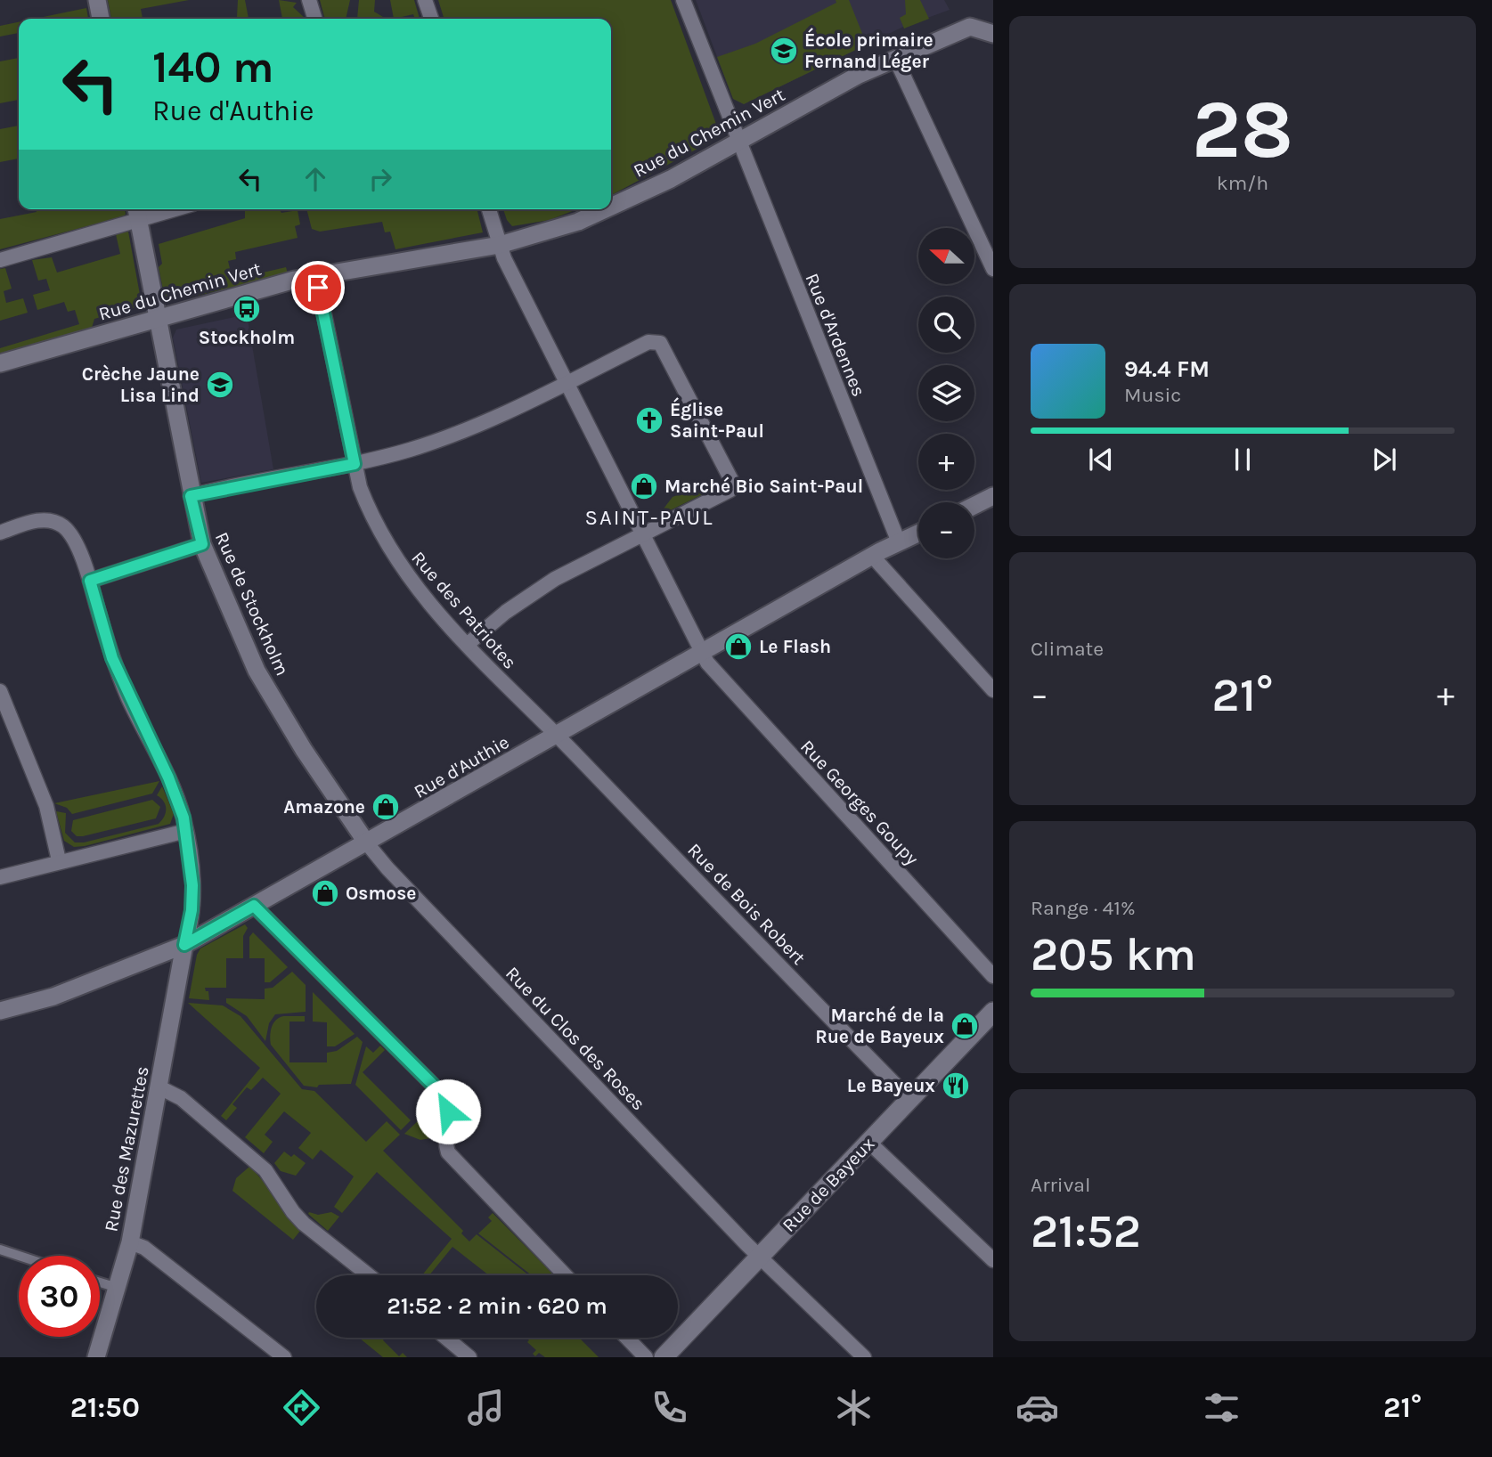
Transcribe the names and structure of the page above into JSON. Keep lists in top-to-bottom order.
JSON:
{
  "streets": {
    "main road": ["Rue de Bayeux"],
    "street": [
      "Rue du Chemin Vert",
      "Rue d'Ardennes",
      "Rue de Stockholm",
      "Rue des Patriotes",
      "Rue d'Authie",
      "Rue Georges Goupy",
      "Rue de Bois Robert",
      "Rue du Clos des Roses",
      "Rue des Mazurettes"
    ]
  },
  "crossings": [
    ["Rue du Chemin Vert", "Rue d'Ardennes"],
    ["Rue du Chemin Vert", "Rue de Stockholm"],
    ["Rue du Chemin Vert", "Rue des Patriotes"],
    ["Rue du Chemin Vert", "Rue Georges Goupy"],
    ["Rue d'Ardennes", "Rue d'Authie"],
    ["Rue de Stockholm", "Rue d'Authie"],
    ["Rue de Stockholm", "Rue du Clos des Roses"],
    ["Rue des Patriotes", "Rue d'Authie"],
    ["Rue des Patriotes", "Rue de Bois Robert"],
    ["Rue d'Authie", "Rue Georges Goupy"],
    ["Rue d'Authie", "Rue de Bois Robert"],
    ["Rue d'Authie", "Rue du Clos des Roses"],
    ["Rue d'Authie", "Rue des Mazurettes"],
    ["Rue de Bois Robert", "Rue de Bayeux"],
    ["Rue du Clos des Roses", "Rue de Bayeux"]
  ],
  "districts": ["SAINT-PAUL"],
  "places": {
    "school or university": ["École primaire Fernand Léger", "Crèche Jaune Lisa Lind"],
    "bus stop": ["Stockholm"],
    "church": ["Église Saint-Paul"],
    "shop": [
      "Marché Bio Saint-Paul",
      "Le Flash",
      "Amazone",
      "Osmose",
      "Marché de la Rue de Bayeux"
    ],
    "restaurant": ["Le Bayeux"]
  },
  "north": "left",
  "page": {
    "tile": [
      ["28", "km/h"],
      "Climate",
      ["Range · 41%", "205 km"],
      ["Arrival", "21:52"]
    ],
    "turn": ["140 m", "Rue d'Authie"],
    "map_buttons": ["+", "−"],
    "song": ["94.4 FM", "Music"],
    "heat": ["−", "21°", "+"],
    "limit": "30",
    "trip": "21:52 · 2 min · 620 m",
    "tabs": ["21:50", "21°"]
  }
}
